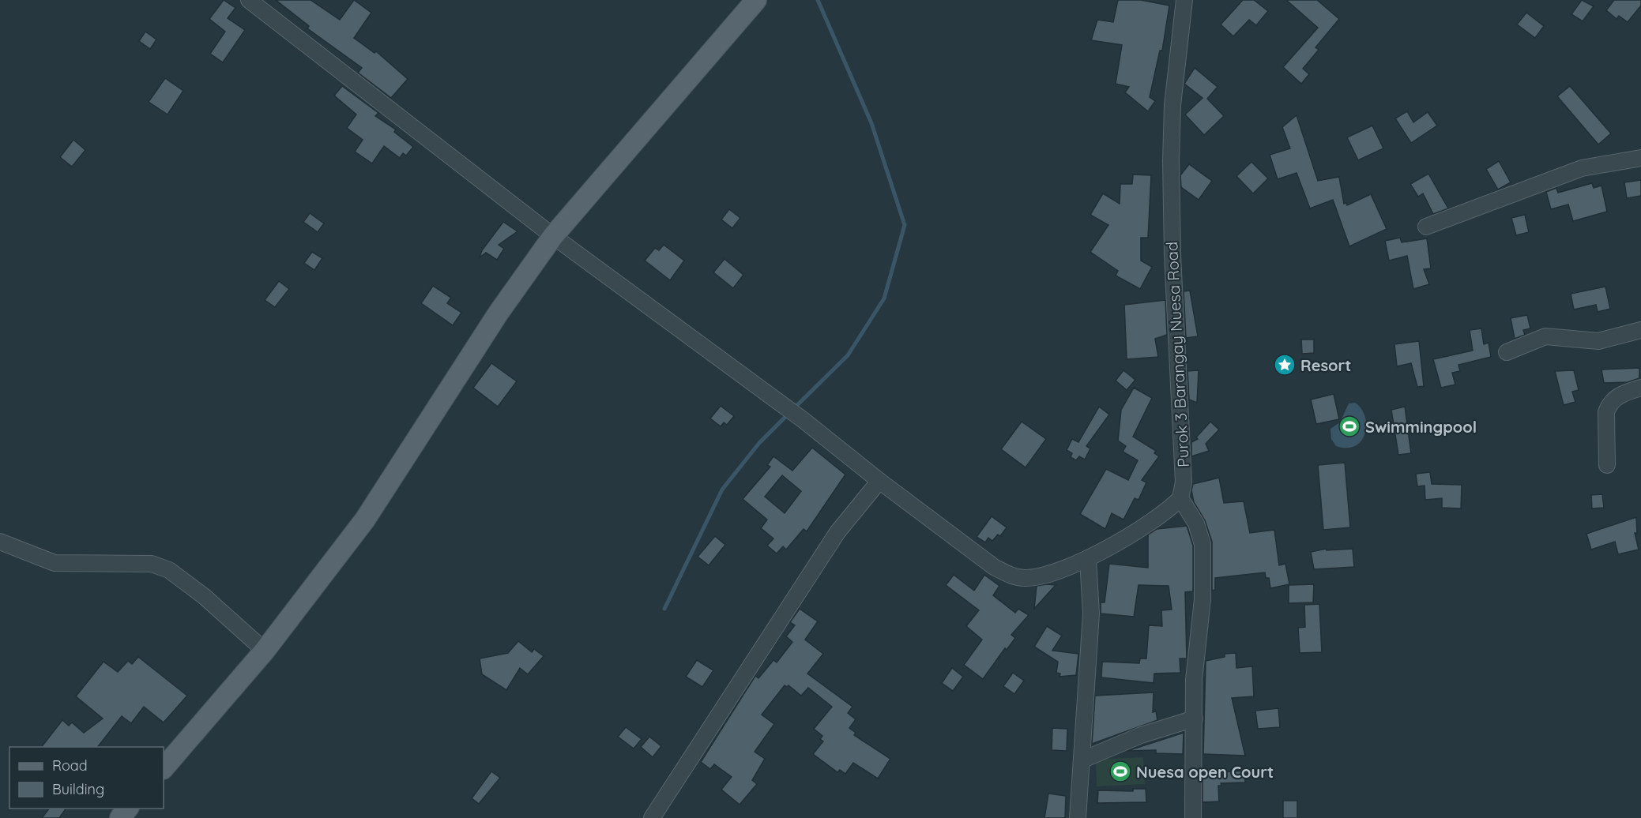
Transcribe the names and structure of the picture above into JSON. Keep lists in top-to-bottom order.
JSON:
{
  "streets": {
    "street": ["Purok 3 Barangay Nuesa Road"]
  },
  "places": {
    "place": ["Resort"],
    "sports": ["Swimmingpool", "Nuesa open Court"]
  },
  "legend": ["Road", "Building"]
}
